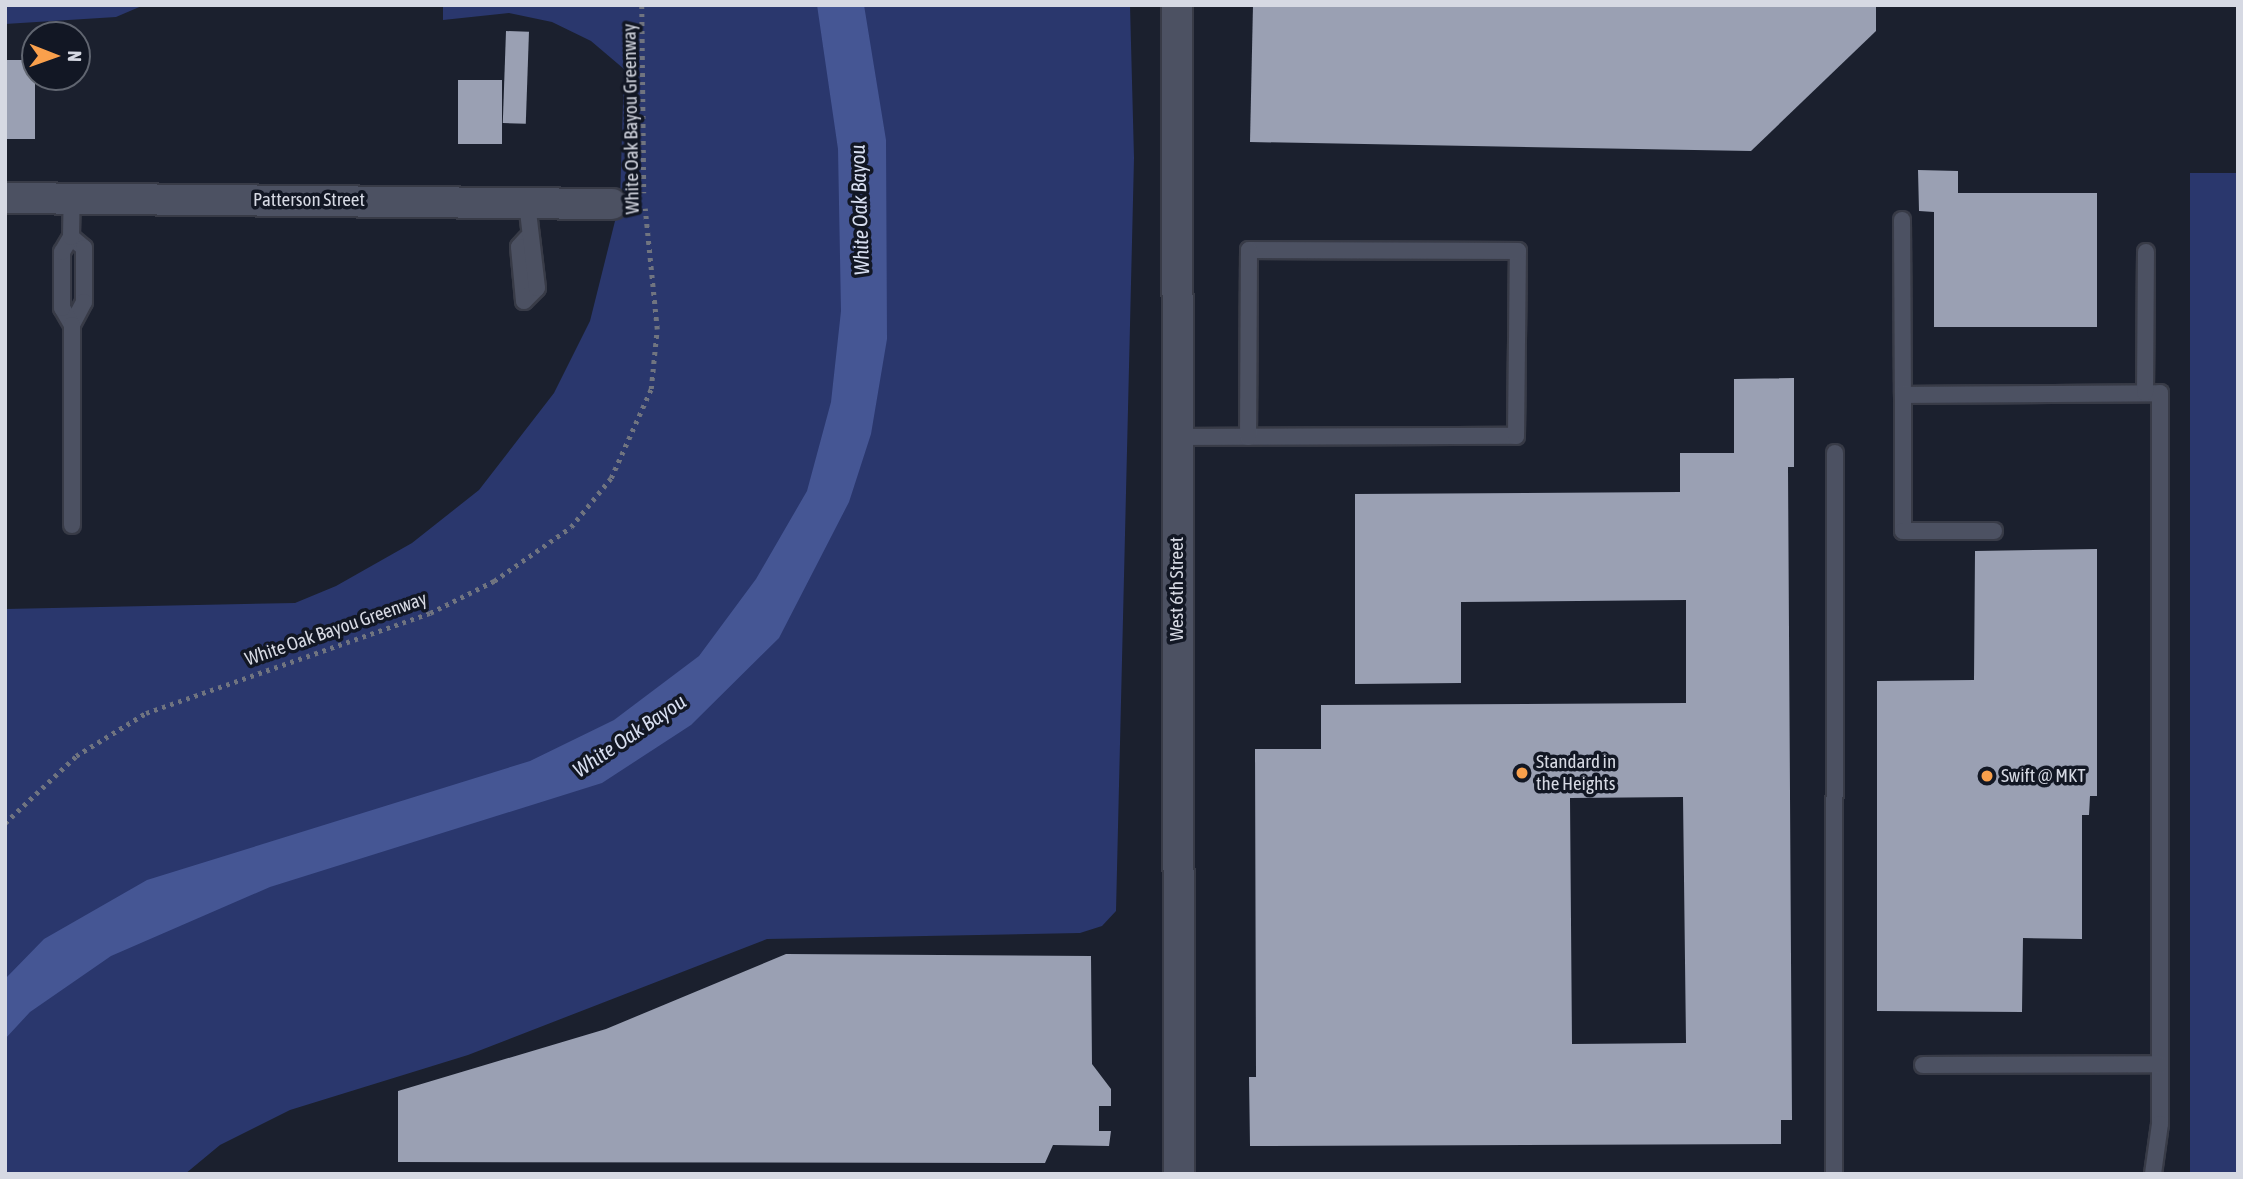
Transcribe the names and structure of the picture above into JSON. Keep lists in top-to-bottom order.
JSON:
{
  "streets": {
    "street": ["Patterson Street", "West 6th Street"],
    "path": ["White Oak Bayou Greenway"]
  },
  "water": ["White Oak Bayou"],
  "places": ["Standard in the Heights", "Swift @ MKT"],
  "north": "right"
}
